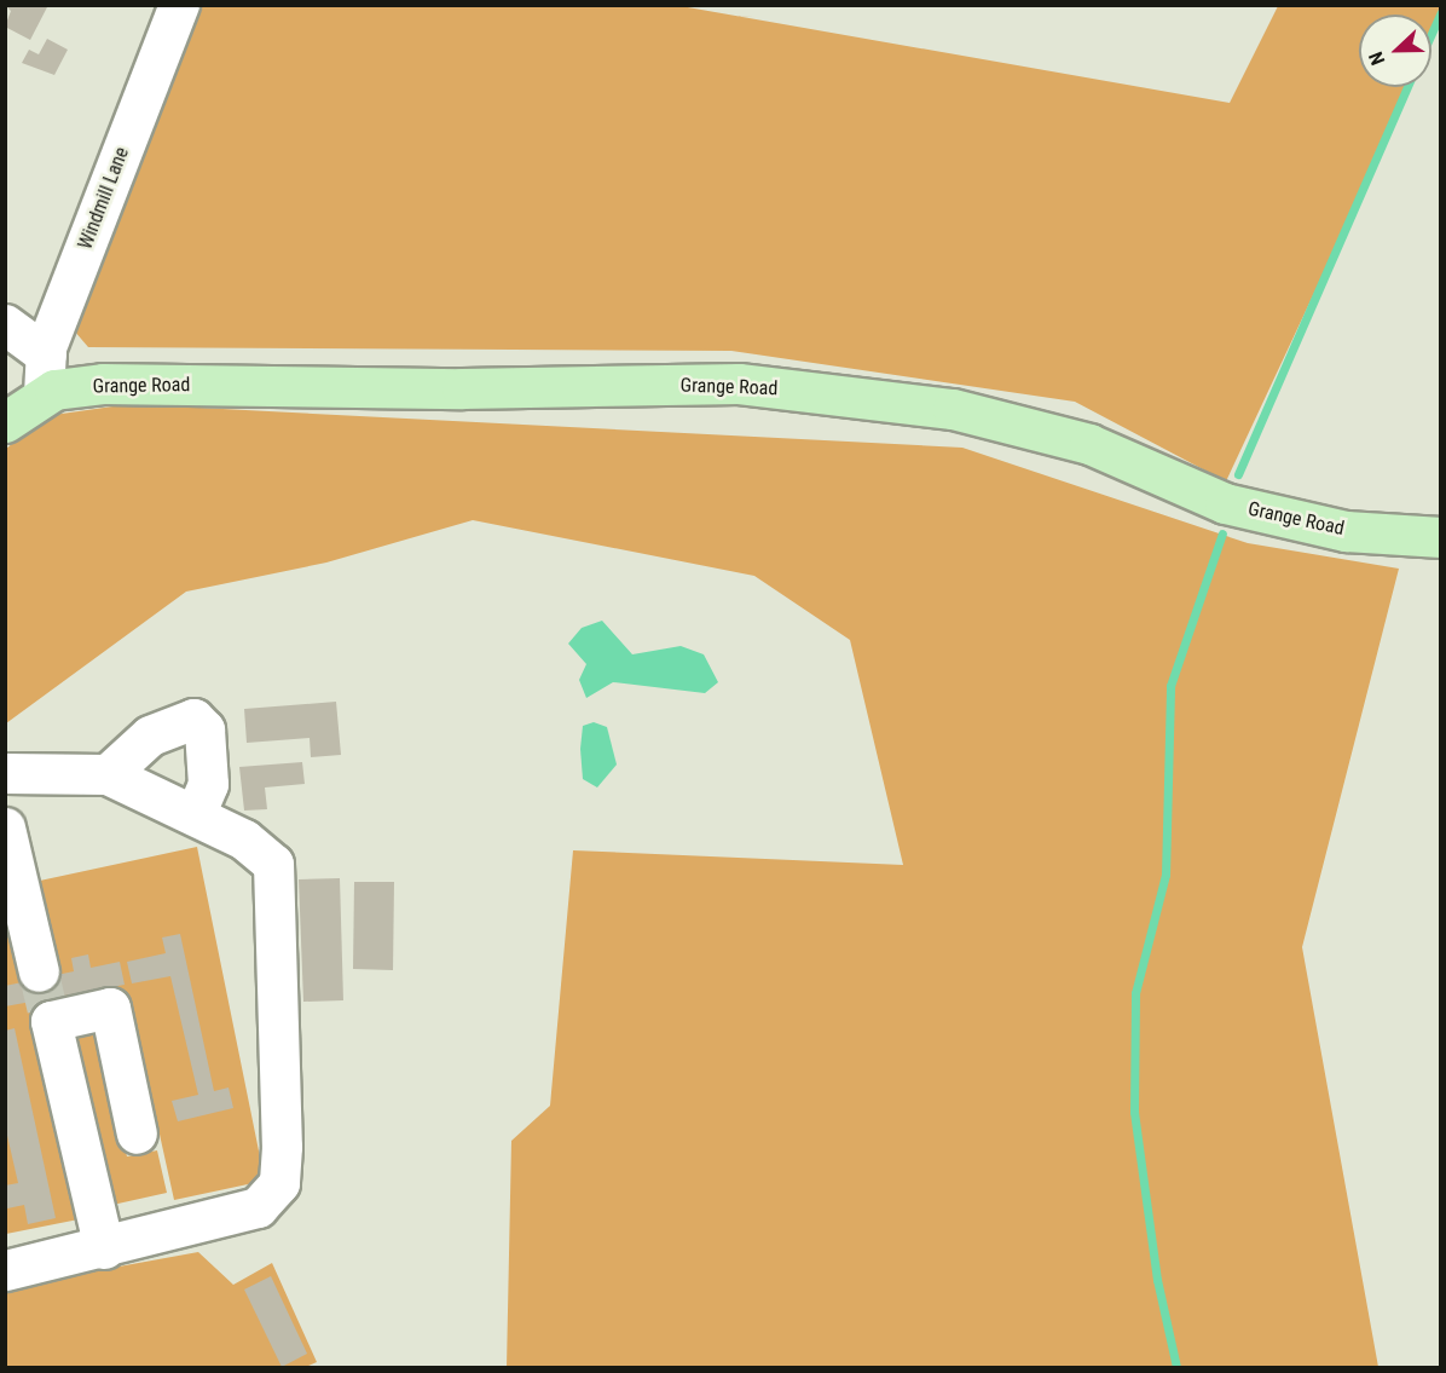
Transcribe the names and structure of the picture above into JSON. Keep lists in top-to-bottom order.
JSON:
{
  "streets": {
    "main road": ["Grange Road"],
    "street": ["Windmill Lane"]
  },
  "crossings": [
    ["Windmill Lane", "Grange Road"]
  ],
  "north": "left"
}
